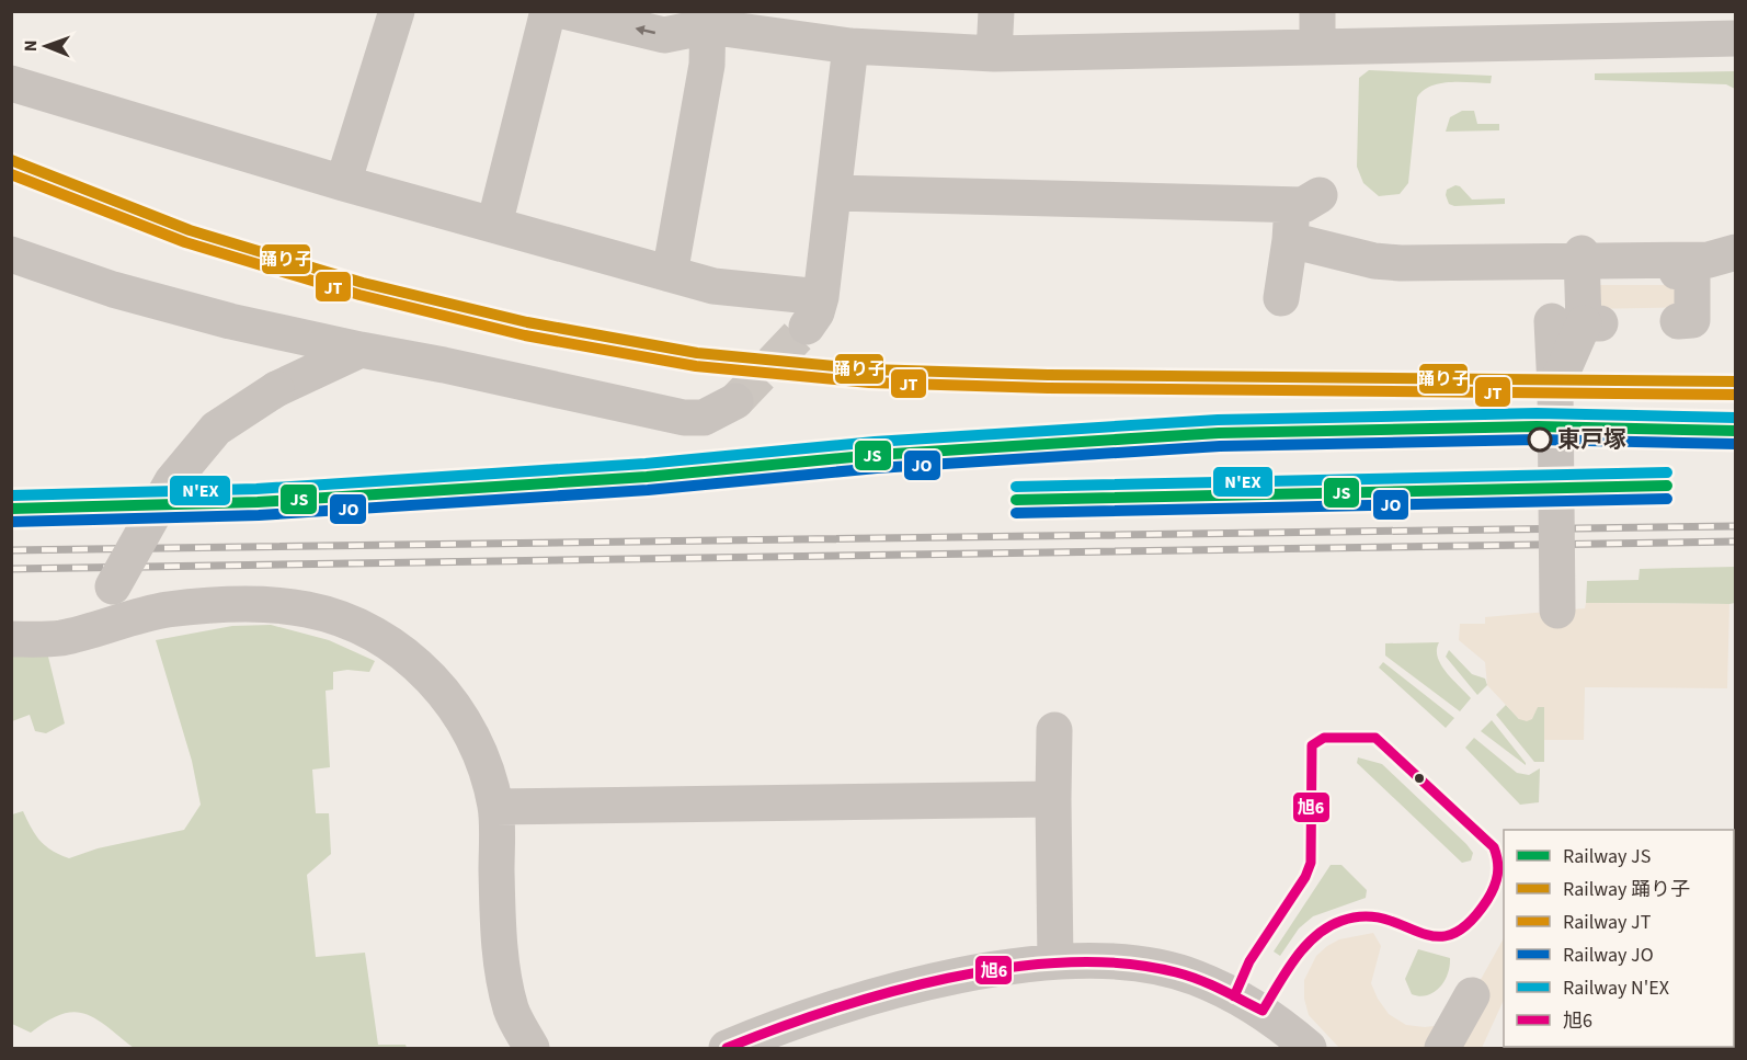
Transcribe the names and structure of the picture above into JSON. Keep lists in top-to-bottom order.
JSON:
{
  "places": ["東戸塚"],
  "lines": [
    "rail line 踊り子",
    "rail line JT",
    "rail line N'EX",
    "rail line JS",
    "rail line JO",
    "transit line 旭6"
  ],
  "legend": [
    "Railway JS",
    "Railway 踊り子",
    "Railway JT",
    "Railway JO",
    "Railway N'EX",
    "旭6"
  ],
  "north": "left"
}
